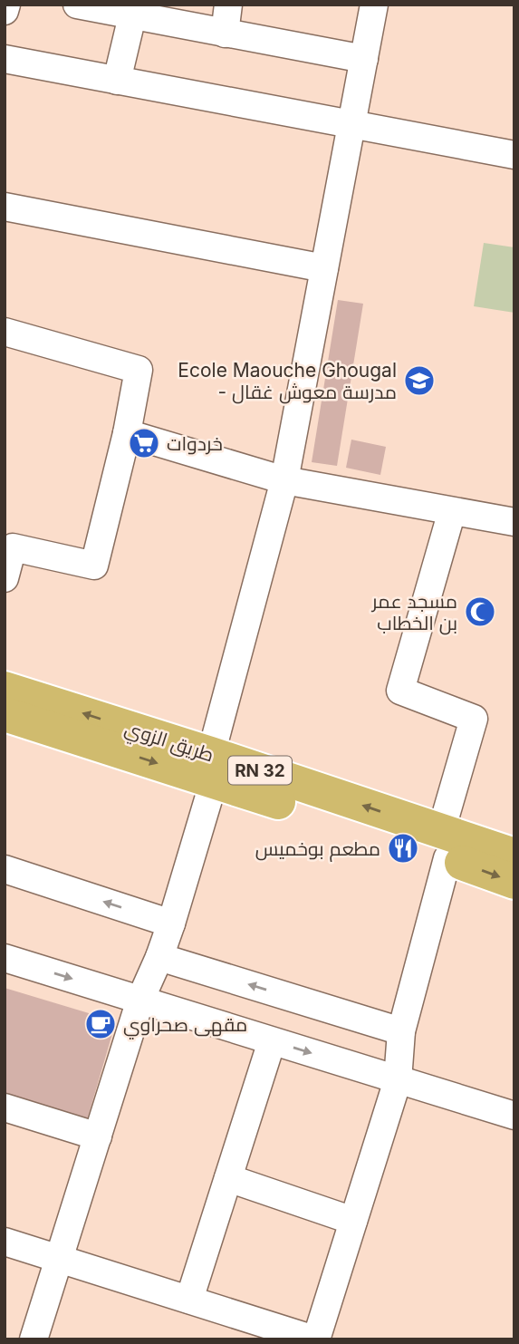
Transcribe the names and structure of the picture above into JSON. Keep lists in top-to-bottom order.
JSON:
{
  "streets": {
    "main road": ["طريق الزوي", "RN 32"]
  },
  "places": {
    "school or university": ["Ecole Maouche Ghougal - مدرسة معوش غقال"],
    "supermarket": ["خردوات"],
    "mosque": ["مسجد عمر بن الخطاب"],
    "restaurant": ["مطعم بوخميس"],
    "cafe": ["مقهى صحراوي"]
  }
}
